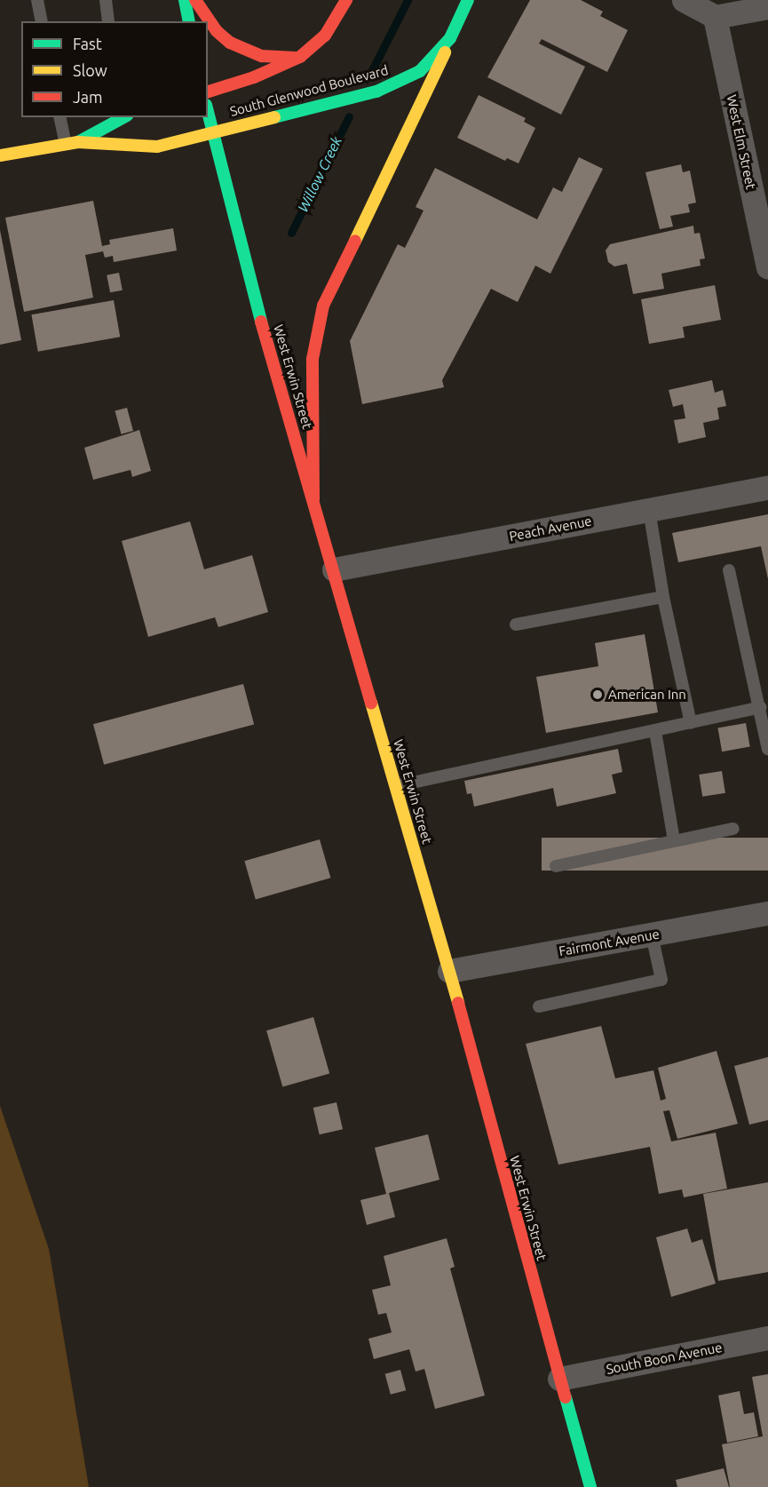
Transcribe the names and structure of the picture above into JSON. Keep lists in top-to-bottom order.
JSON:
{
  "streets": {
    "main road": ["South Glenwood Boulevard", "West Erwin Street"],
    "street": [
      "West Elm Street",
      "Peach Avenue",
      "Fairmont Avenue",
      "South Boon Avenue"
    ]
  },
  "crossings": [
    ["South Glenwood Boulevard", "West Erwin Street"],
    ["West Erwin Street", "Peach Avenue"],
    ["West Erwin Street", "Fairmont Avenue"],
    ["West Erwin Street", "South Boon Avenue"]
  ],
  "water": ["Willow Creek"],
  "places": ["American Inn"],
  "legend": ["Fast", "Slow", "Jam"]
}
